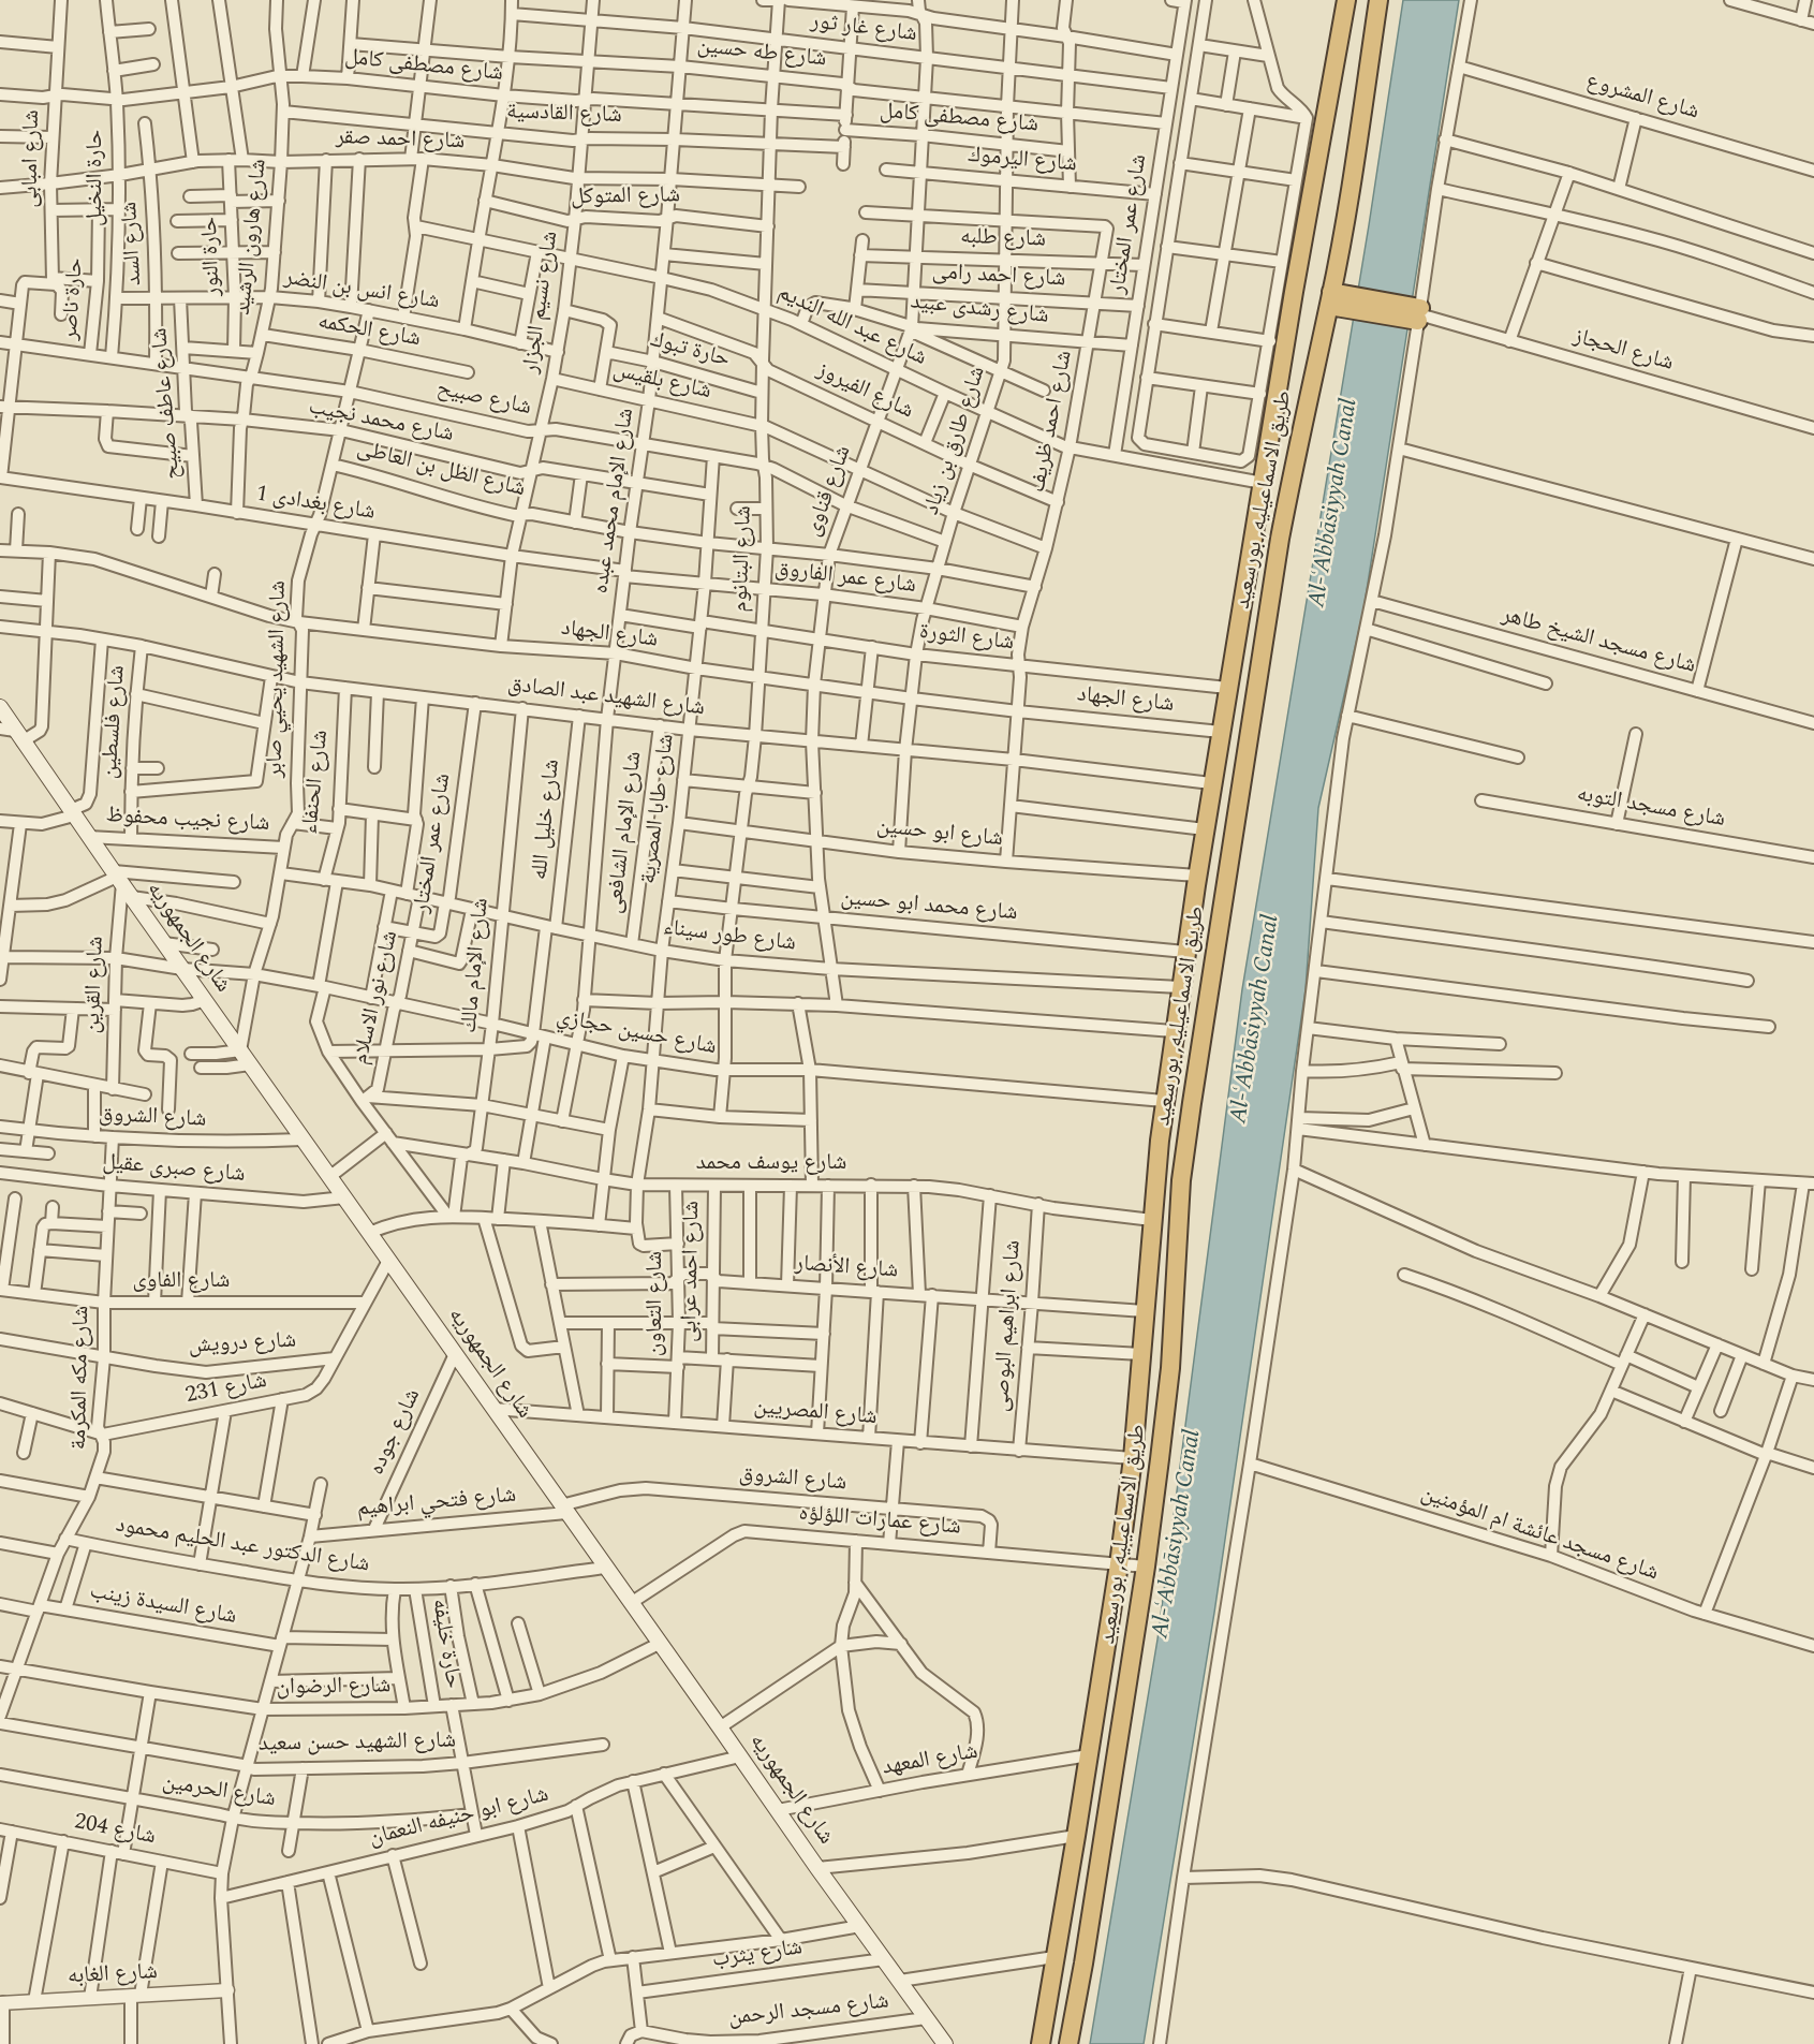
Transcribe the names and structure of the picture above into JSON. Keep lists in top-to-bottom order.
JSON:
{
  "streets": {
    "highway": ["طريق الاسماعيليه, بورسعيد"],
    "main road": ["شارع الجمهوريه"],
    "street": [
      "شارع غار ثور",
      "شارع طه حسين",
      "شارع مصطفى كامل",
      "شارع المشروع",
      "شارع القادسية",
      "شارع احمد صقر",
      "شارع امبابى",
      "شارع اليرموك",
      "حارة النخيل",
      "شارع المتوكل",
      "شارع عمر المختار",
      "شارع هارون الرشيد",
      "شارع طلبه",
      "شارع السد",
      "حارة النور",
      "شارع احمد رامى",
      "شارع انس بن النضر",
      "حارة ناصر",
      "شارع نسيم الجزار",
      "شارع رشدى عبيد",
      "شارع عبد الله النديم",
      "شارع الحكمه",
      "حارة تبوك",
      "شارع الحجاز",
      "شارع بلقيس",
      "شارع الفيروز",
      "شارع صبيح",
      "شارع عاطف صبيح",
      "شارع محمد نجيب",
      "شارع احمد ظريف",
      "شارع طارق بن زياد",
      "شارع الظل بن العاطى",
      "شارع قناوى",
      "شارع الإمام محمد عبده",
      "شارع بغدادى 1",
      "شارع البتانوم",
      "شارع عمر الفاروق",
      "شارع الجهاد",
      "شارع الثورة",
      "شارع مسجد الشيخ طاهر",
      "شارع الشهيد يحيي صابر",
      "شارع الشهيد عبد الصادق",
      "شارع فلسطين",
      "شارع الحنفاء",
      "شارع مسجد التوبه",
      "شارع طابا المصرية",
      "شارع خليل الله",
      "شارع نجيب محفوظ",
      "شارع الإمام الشافعى",
      "شارع ابو حسين",
      "شارع محمد ابو حسين",
      "شارع طور سيناء",
      "شارع الإمام مالك",
      "شارع القرين",
      "شارع نور الاسلام",
      "شارع حسين حجازي",
      "شارع الشروق",
      "شارع يوسف محمد",
      "شارع صبرى عقيل",
      "شارع الأنصار",
      "شارع احمد عرابى",
      "شارع الفاوى",
      "شارع التعاون",
      "شارع ابراهيم البوصى",
      "شارع درويش",
      "شارع مكه المكرمة",
      "شارع 231",
      "شارع المصريين",
      "شارع جوده",
      "شارع فتحي ابراهيم",
      "شارع عمارات اللؤلؤه",
      "شارع مسجد عائشة ام المؤمنين",
      "شارع الدكتور عبد الحليم محمود",
      "شارع السيدة زينب",
      "حارة خليفه",
      "شارع الرضوان",
      "شارع الشهيد حسن سعيد",
      "شارع المعهد",
      "شارع الحرمين",
      "شارع ابو حنيفه النعمان",
      "شارع 204",
      "شارع يثرب",
      "شارع الغابه",
      "شارع مسجد الرحمن"
    ]
  },
  "crossings": [
    ["شارع غار ثور", "شارع عمر المختار"],
    ["شارع غار ثور", "شارع نسيم الجزار"],
    ["شارع غار ثور", "شارع طارق بن زياد"],
    ["شارع غار ثور", "شارع قناوى"],
    ["شارع غار ثور", "شارع الإمام محمد عبده"],
    ["شارع غار ثور", "شارع البتانوم"],
    ["شارع طه حسين", "شارع عمر المختار"],
    ["شارع طه حسين", "شارع نسيم الجزار"],
    ["شارع طه حسين", "شارع طارق بن زياد"],
    ["شارع طه حسين", "شارع قناوى"],
    ["شارع طه حسين", "شارع الإمام محمد عبده"],
    ["شارع طه حسين", "شارع البتانوم"],
    ["شارع مصطفى كامل", "شارع امبابى"],
    ["شارع مصطفى كامل", "حارة النخيل"],
    ["شارع مصطفى كامل", "شارع هارون الرشيد"],
    ["شارع مصطفى كامل", "شارع نسيم الجزار"],
    ["شارع مصطفى كامل", "شارع طارق بن زياد"],
    ["شارع مصطفى كامل", "شارع قناوى"],
    ["شارع مصطفى كامل", "شارع الإمام محمد عبده"],
    ["شارع مصطفى كامل", "شارع البتانوم"],
    ["شارع القادسية", "شارع هارون الرشيد"],
    ["شارع القادسية", "شارع نسيم الجزار"],
    ["شارع القادسية", "شارع الإمام محمد عبده"],
    ["شارع القادسية", "شارع البتانوم"],
    ["شارع احمد صقر", "شارع امبابى"],
    ["شارع احمد صقر", "حارة النخيل"],
    ["شارع احمد صقر", "شارع هارون الرشيد"],
    ["شارع احمد صقر", "شارع السد"],
    ["شارع احمد صقر", "حارة النور"],
    ["شارع احمد صقر", "شارع نسيم الجزار"],
    ["شارع احمد صقر", "شارع الإمام محمد عبده"],
    ["شارع احمد صقر", "شارع البتانوم"],
    ["شارع اليرموك", "شارع عمر المختار"],
    ["شارع اليرموك", "شارع طارق بن زياد"],
    ["شارع اليرموك", "شارع قناوى"],
    ["حارة النخيل", "شارع انس بن النضر"],
    ["حارة النخيل", "شارع صبيح"],
    ["شارع المتوكل", "شارع نسيم الجزار"],
    ["شارع المتوكل", "شارع الإمام محمد عبده"],
    ["شارع المتوكل", "شارع البتانوم"],
    ["شارع عمر المختار", "شارع طلبه"],
    ["شارع عمر المختار", "شارع احمد رامى"],
    ["شارع عمر المختار", "شارع رشدى عبيد"],
    ["شارع عمر المختار", "شارع عبد الله النديم"],
    ["شارع عمر المختار", "شارع الشهيد عبد الصادق"],
    ["شارع عمر المختار", "شارع طور سيناء"],
    ["شارع عمر المختار", "شارع نور الاسلام"],
    ["شارع هارون الرشيد", "شارع انس بن النضر"],
    ["شارع هارون الرشيد", "شارع الحكمه"],
    ["شارع هارون الرشيد", "شارع صبيح"],
    ["شارع هارون الرشيد", "شارع محمد نجيب"],
    ["شارع هارون الرشيد", "شارع بغدادى 1"],
    ["شارع طلبه", "شارع احمد ظريف"],
    ["شارع طلبه", "شارع طارق بن زياد"],
    ["شارع طلبه", "شارع قناوى"],
    ["شارع السد", "شارع انس بن النضر"],
    ["شارع السد", "شارع صبيح"],
    ["حارة النور", "شارع انس بن النضر"],
    ["شارع احمد رامى", "شارع احمد ظريف"],
    ["شارع احمد رامى", "شارع طارق بن زياد"],
    ["شارع احمد رامى", "شارع قناوى"],
    ["شارع انس بن النضر", "شارع نسيم الجزار"],
    ["شارع انس بن النضر", "شارع عاطف صبيح"],
    ["شارع انس بن النضر", "شارع الشهيد يحيي صابر"],
    ["حارة ناصر", "شارع صبيح"],
    ["شارع نسيم الجزار", "شارع عبد الله النديم"],
    ["شارع نسيم الجزار", "شارع بلقيس"],
    ["شارع نسيم الجزار", "شارع صبيح"],
    ["شارع نسيم الجزار", "شارع محمد نجيب"],
    ["شارع نسيم الجزار", "شارع الظل بن العاطى"],
    ["شارع نسيم الجزار", "شارع بغدادى 1"],
    ["شارع نسيم الجزار", "شارع الجهاد"],
    ["شارع رشدى عبيد", "شارع عبد الله النديم"],
    ["شارع رشدى عبيد", "شارع احمد ظريف"],
    ["شارع رشدى عبيد", "شارع طارق بن زياد"],
    ["شارع رشدى عبيد", "شارع قناوى"],
    ["شارع عبد الله النديم", "شارع احمد ظريف"],
    ["شارع عبد الله النديم", "شارع طارق بن زياد"],
    ["شارع عبد الله النديم", "شارع قناوى"],
    ["شارع عبد الله النديم", "طريق الاسماعيليه, بورسعيد"],
    ["شارع عبد الله النديم", "شارع الإمام محمد عبده"],
    ["شارع عبد الله النديم", "شارع البتانوم"],
    ["شارع الحكمه", "شارع الشهيد يحيي صابر"],
    ["حارة تبوك", "شارع الإمام محمد عبده"],
    ["حارة تبوك", "شارع البتانوم"],
    ["شارع بلقيس", "شارع احمد ظريف"],
    ["شارع بلقيس", "شارع طارق بن زياد"],
    ["شارع بلقيس", "شارع قناوى"],
    ["شارع بلقيس", "شارع الإمام محمد عبده"],
    ["شارع بلقيس", "شارع البتانوم"],
    ["شارع الفيروز", "شارع احمد ظريف"],
    ["شارع الفيروز", "شارع طارق بن زياد"],
    ["شارع الفيروز", "شارع قناوى"],
    ["شارع الفيروز", "شارع الإمام محمد عبده"],
    ["شارع الفيروز", "شارع البتانوم"],
    ["شارع صبيح", "شارع عاطف صبيح"],
    ["شارع صبيح", "شارع طارق بن زياد"],
    ["شارع صبيح", "شارع قناوى"],
    ["شارع صبيح", "شارع الإمام محمد عبده"],
    ["شارع صبيح", "شارع البتانوم"],
    ["شارع صبيح", "شارع الشهيد يحيي صابر"],
    ["شارع صبيح", "شارع طابا المصرية"],
    ["شارع عاطف صبيح", "شارع محمد نجيب"],
    ["شارع عاطف صبيح", "شارع بغدادى 1"],
    ["شارع محمد نجيب", "شارع الإمام محمد عبده"],
    ["شارع محمد نجيب", "شارع الشهيد يحيي صابر"],
    ["شارع محمد نجيب", "شارع طابا المصرية"],
    ["شارع احمد ظريف", "شارع طارق بن زياد"],
    ["شارع احمد ظريف", "شارع الظل بن العاطى"],
    ["شارع احمد ظريف", "شارع قناوى"],
    ["شارع احمد ظريف", "شارع عمر الفاروق"],
    ["شارع احمد ظريف", "شارع الجهاد"],
    ["شارع احمد ظريف", "شارع الثورة"],
    ["شارع احمد ظريف", "شارع الشهيد عبد الصادق"],
    ["شارع احمد ظريف", "شارع ابو حسين"],
    ["شارع طارق بن زياد", "شارع الظل بن العاطى"],
    ["شارع طارق بن زياد", "شارع عمر الفاروق"],
    ["شارع طارق بن زياد", "شارع الجهاد"],
    ["شارع طارق بن زياد", "شارع الثورة"],
    ["شارع طارق بن زياد", "شارع الشهيد عبد الصادق"],
    ["شارع طارق بن زياد", "شارع ابو حسين"],
    ["شارع الظل بن العاطى", "شارع قناوى"],
    ["شارع الظل بن العاطى", "شارع الإمام محمد عبده"],
    ["شارع الظل بن العاطى", "شارع البتانوم"],
    ["شارع الظل بن العاطى", "شارع الشهيد يحيي صابر"],
    ["شارع الظل بن العاطى", "شارع طابا المصرية"],
    ["شارع قناوى", "شارع عمر الفاروق"],
    ["شارع قناوى", "شارع الجهاد"],
    ["شارع قناوى", "شارع الثورة"],
    ["شارع قناوى", "شارع الشهيد عبد الصادق"],
    ["شارع قناوى", "شارع ابو حسين"],
    ["شارع قناوى", "شارع محمد ابو حسين"],
    ["شارع قناوى", "شارع طور سيناء"],
    ["طريق الاسماعيليه, بورسعيد", "شارع الجهاد"],
    ["طريق الاسماعيليه, بورسعيد", "شارع الثورة"],
    ["طريق الاسماعيليه, بورسعيد", "شارع الشهيد عبد الصادق"],
    ["طريق الاسماعيليه, بورسعيد", "شارع ابو حسين"],
    ["طريق الاسماعيليه, بورسعيد", "شارع محمد ابو حسين"],
    ["طريق الاسماعيليه, بورسعيد", "شارع طور سيناء"],
    ["طريق الاسماعيليه, بورسعيد", "شارع حسين حجازي"],
    ["طريق الاسماعيليه, بورسعيد", "شارع يوسف محمد"],
    ["طريق الاسماعيليه, بورسعيد", "شارع الأنصار"],
    ["طريق الاسماعيليه, بورسعيد", "شارع المصريين"],
    ["طريق الاسماعيليه, بورسعيد", "شارع عمارات اللؤلؤه"],
    ["طريق الاسماعيليه, بورسعيد", "شارع المعهد"],
    ["شارع الإمام محمد عبده", "شارع بغدادى 1"],
    ["شارع الإمام محمد عبده", "شارع عمر الفاروق"],
    ["شارع الإمام محمد عبده", "شارع الجهاد"],
    ["شارع الإمام محمد عبده", "شارع الثورة"],
    ["شارع الإمام محمد عبده", "شارع الشهيد عبد الصادق"],
    ["شارع الإمام محمد عبده", "شارع طور سيناء"],
    ["شارع الإمام محمد عبده", "شارع حسين حجازي"],
    ["شارع بغدادى 1", "شارع عمر الفاروق"],
    ["شارع بغدادى 1", "شارع الشهيد يحيي صابر"],
    ["شارع البتانوم", "شارع عمر الفاروق"],
    ["شارع البتانوم", "شارع الجهاد"],
    ["شارع البتانوم", "شارع الثورة"],
    ["شارع البتانوم", "شارع الشهيد عبد الصادق"],
    ["شارع البتانوم", "شارع ابو حسين"],
    ["شارع البتانوم", "شارع محمد ابو حسين"],
    ["شارع البتانوم", "شارع طور سيناء"],
    ["شارع البتانوم", "شارع حسين حجازي"],
    ["شارع عمر الفاروق", "شارع طابا المصرية"],
    ["شارع الجهاد", "شارع الشهيد يحيي صابر"],
    ["شارع الجهاد", "شارع طابا المصرية"],
    ["شارع الثورة", "شارع طابا المصرية"],
    ["شارع الشهيد يحيي صابر", "شارع الشهيد عبد الصادق"],
    ["شارع الشهيد يحيي صابر", "شارع نجيب محفوظ"],
    ["شارع الشهيد يحيي صابر", "شارع طور سيناء"],
    ["شارع الشهيد يحيي صابر", "شارع الجمهوريه"],
    ["شارع الشهيد يحيي صابر", "شارع حسين حجازي"],
    ["شارع الشهيد عبد الصادق", "شارع فلسطين"],
    ["شارع الشهيد عبد الصادق", "شارع الحنفاء"],
    ["شارع الشهيد عبد الصادق", "شارع طابا المصرية"],
    ["شارع الشهيد عبد الصادق", "شارع خليل الله"],
    ["شارع الشهيد عبد الصادق", "شارع الإمام الشافعى"],
    ["شارع الشهيد عبد الصادق", "شارع الإمام مالك"],
    ["شارع فلسطين", "شارع نجيب محفوظ"],
    ["شارع الحنفاء", "شارع طور سيناء"],
    ["شارع طابا المصرية", "شارع ابو حسين"],
    ["شارع طابا المصرية", "شارع محمد ابو حسين"],
    ["شارع طابا المصرية", "شارع طور سيناء"],
    ["شارع طابا المصرية", "شارع حسين حجازي"],
    ["شارع طابا المصرية", "شارع يوسف محمد"],
    ["شارع خليل الله", "شارع طور سيناء"],
    ["شارع خليل الله", "شارع حسين حجازي"],
    ["شارع خليل الله", "شارع يوسف محمد"],
    ["شارع نجيب محفوظ", "شارع الجمهوريه"],
    ["شارع الإمام الشافعى", "شارع طور سيناء"],
    ["شارع طور سيناء", "شارع الإمام مالك"],
    ["شارع طور سيناء", "شارع نور الاسلام"],
    ["شارع الجمهوريه", "شارع القرين"],
    ["شارع الجمهوريه", "شارع حسين حجازي"],
    ["شارع الجمهوريه", "شارع الشروق"],
    ["شارع الجمهوريه", "شارع صبرى عقيل"],
    ["شارع الجمهوريه", "شارع 231"],
    ["شارع الجمهوريه", "شارع المصريين"],
    ["شارع الجمهوريه", "شارع جوده"],
    ["شارع الجمهوريه", "شارع فتحي ابراهيم"],
    ["شارع الجمهوريه", "شارع عمارات اللؤلؤه"],
    ["شارع الجمهوريه", "شارع الدكتور عبد الحليم محمود"],
    ["شارع الجمهوريه", "شارع الرضوان"],
    ["شارع الجمهوريه", "شارع المعهد"],
    ["شارع الجمهوريه", "شارع ابو حنيفه النعمان"],
    ["شارع الجمهوريه", "شارع يثرب"],
    ["شارع الجمهوريه", "شارع مسجد الرحمن"],
    ["شارع الإمام مالك", "شارع حسين حجازي"],
    ["شارع الإمام مالك", "شارع يوسف محمد"],
    ["شارع القرين", "شارع حسين حجازي"],
    ["شارع نور الاسلام", "شارع حسين حجازي"],
    ["شارع الشروق", "شارع مكه المكرمة"],
    ["شارع الشروق", "شارع فتحي ابراهيم"],
    ["شارع الشروق", "شارع عمارات اللؤلؤه"],
    ["شارع يوسف محمد", "شارع احمد عرابى"],
    ["شارع يوسف محمد", "شارع التعاون"],
    ["شارع يوسف محمد", "شارع ابراهيم البوصى"],
    ["شارع صبرى عقيل", "شارع مكه المكرمة"],
    ["شارع الأنصار", "شارع احمد عرابى"],
    ["شارع الأنصار", "شارع التعاون"],
    ["شارع الأنصار", "شارع ابراهيم البوصى"],
    ["شارع الفاوى", "شارع مكه المكرمة"],
    ["شارع الفاوى", "شارع 231"],
    ["شارع التعاون", "شارع المصريين"],
    ["شارع ابراهيم البوصى", "شارع المصريين"],
    ["شارع درويش", "شارع مكه المكرمة"],
    ["شارع درويش", "شارع 231"],
    ["شارع مكه المكرمة", "شارع 231"],
    ["شارع مكه المكرمة", "شارع الدكتور عبد الحليم محمود"],
    ["شارع مكه المكرمة", "شارع السيدة زينب"],
    ["شارع مكه المكرمة", "شارع الرضوان"],
    ["شارع جوده", "شارع فتحي ابراهيم"],
    ["شارع الدكتور عبد الحليم محمود", "حارة خليفه"],
    ["حارة خليفه", "شارع الرضوان"]
  ],
  "water": ["Al-ʿAbbāsiyyah Canal"]
}
